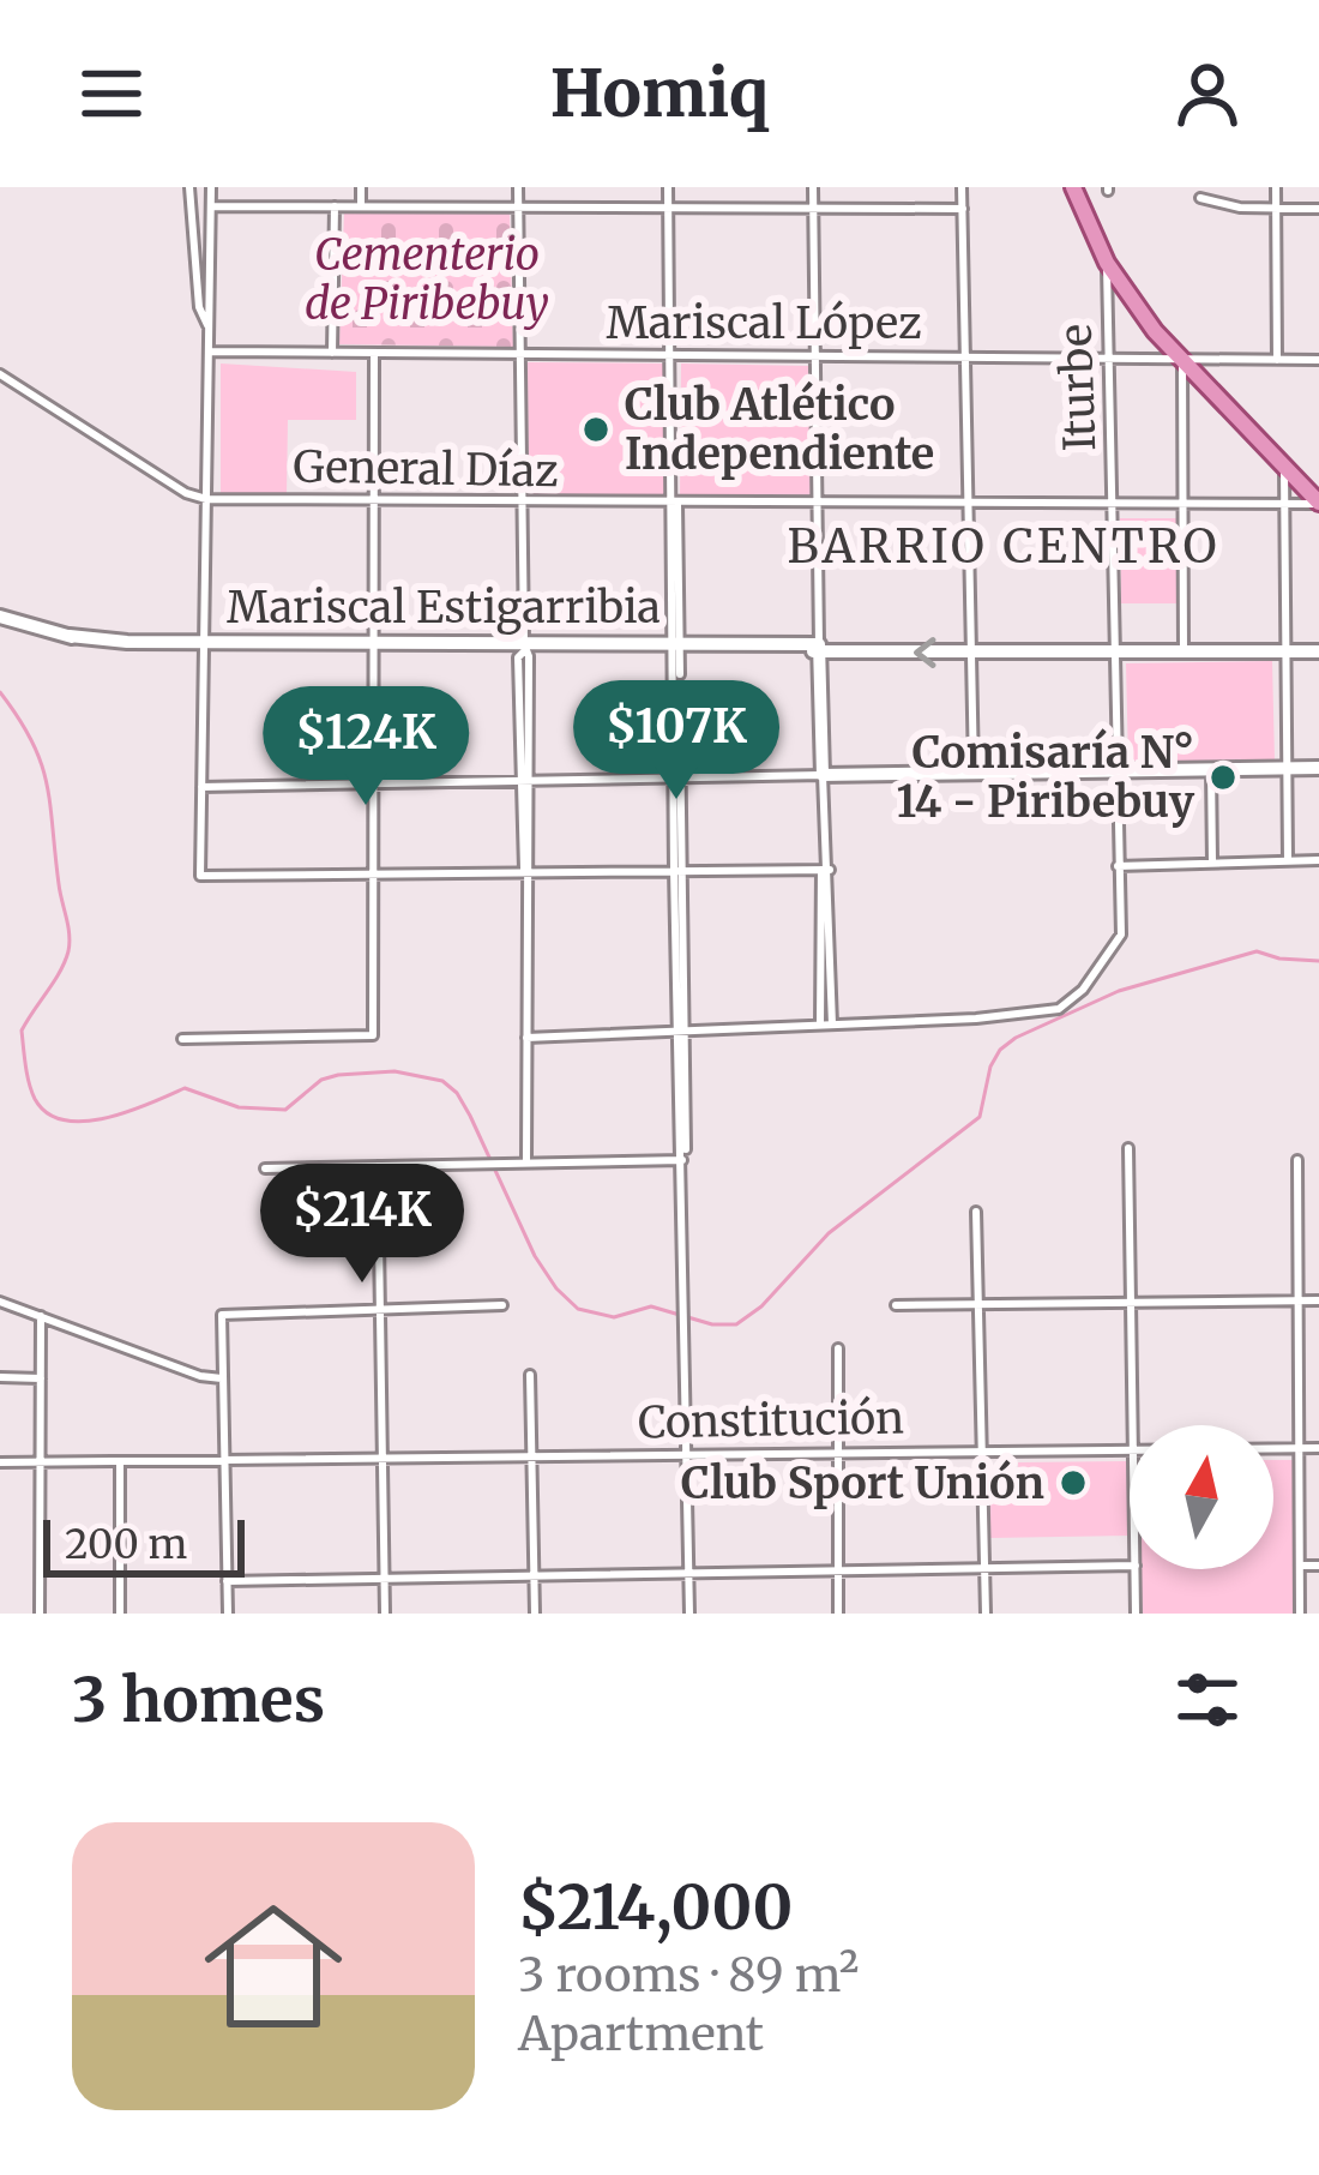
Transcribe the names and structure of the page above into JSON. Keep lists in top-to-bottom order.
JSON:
{
  "streets": {
    "street": [
      "Mariscal López",
      "Iturbe",
      "General Díaz",
      "Constitución"
    ]
  },
  "crossings": [
    ["Mariscal López", "Iturbe"],
    ["Iturbe", "General Díaz"]
  ],
  "districts": ["BARRIO CENTRO"],
  "parks": ["Cementerio de Piribebuy"],
  "places": ["Club Atlético Independiente", "Comisaría N° 14 - Piribebuy", "Club Sport Unión"],
  "scale_bar": "200 m",
  "north": "top",
  "page": {
    "header": "Homiq",
    "price": ["$107K", "$124K", "$214K"],
    "scale": "200 m",
    "heading": "3 homes",
    "list": [
      {
        "name": "$214,000",
        "note": "3 rooms · 89 m² · Apartment"
      }
    ]
  }
}
